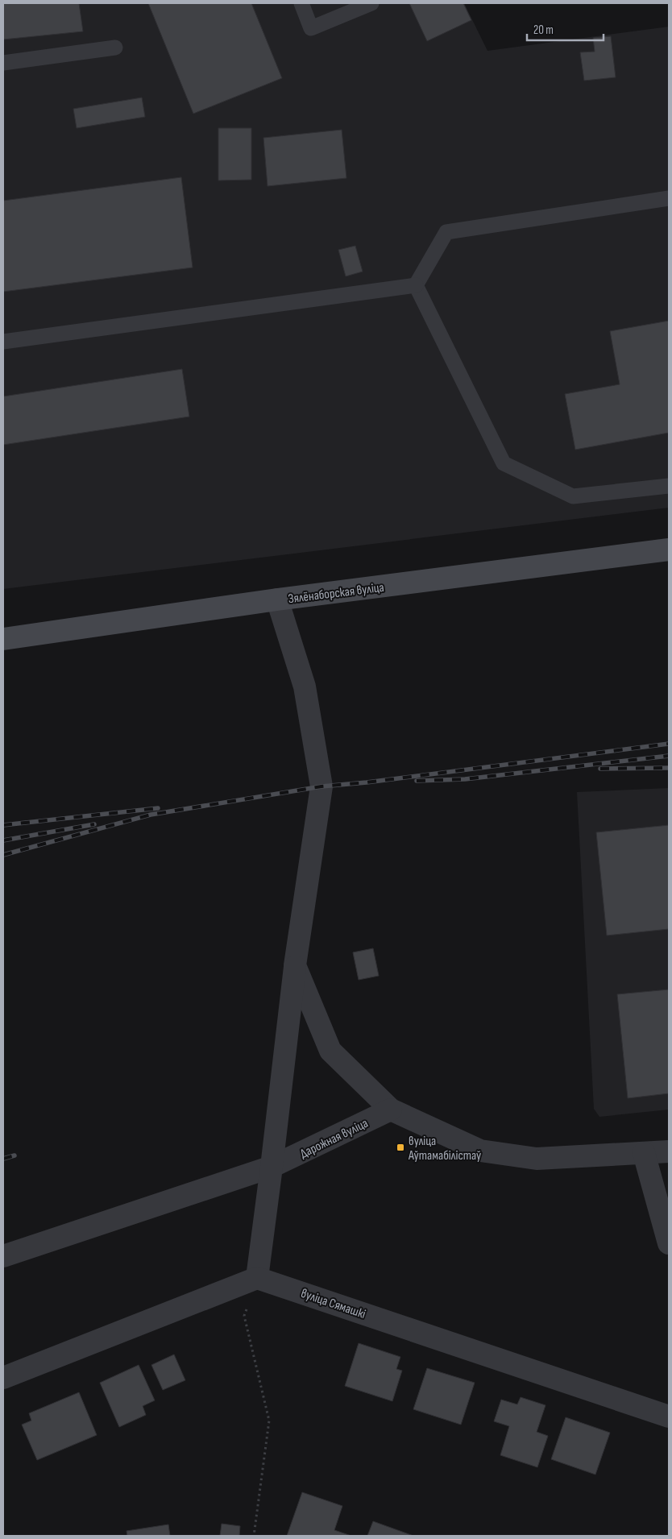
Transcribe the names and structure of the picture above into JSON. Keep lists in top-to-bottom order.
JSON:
{
  "streets": {
    "main road": ["Зялёнаборская вуліца"],
    "street": ["Дарожная вуліца", "вуліца Сямашкі"]
  },
  "places": {
    "transit": ["вуліца Аўтамабілістаў"]
  },
  "scale_bar": "20 m"
}
